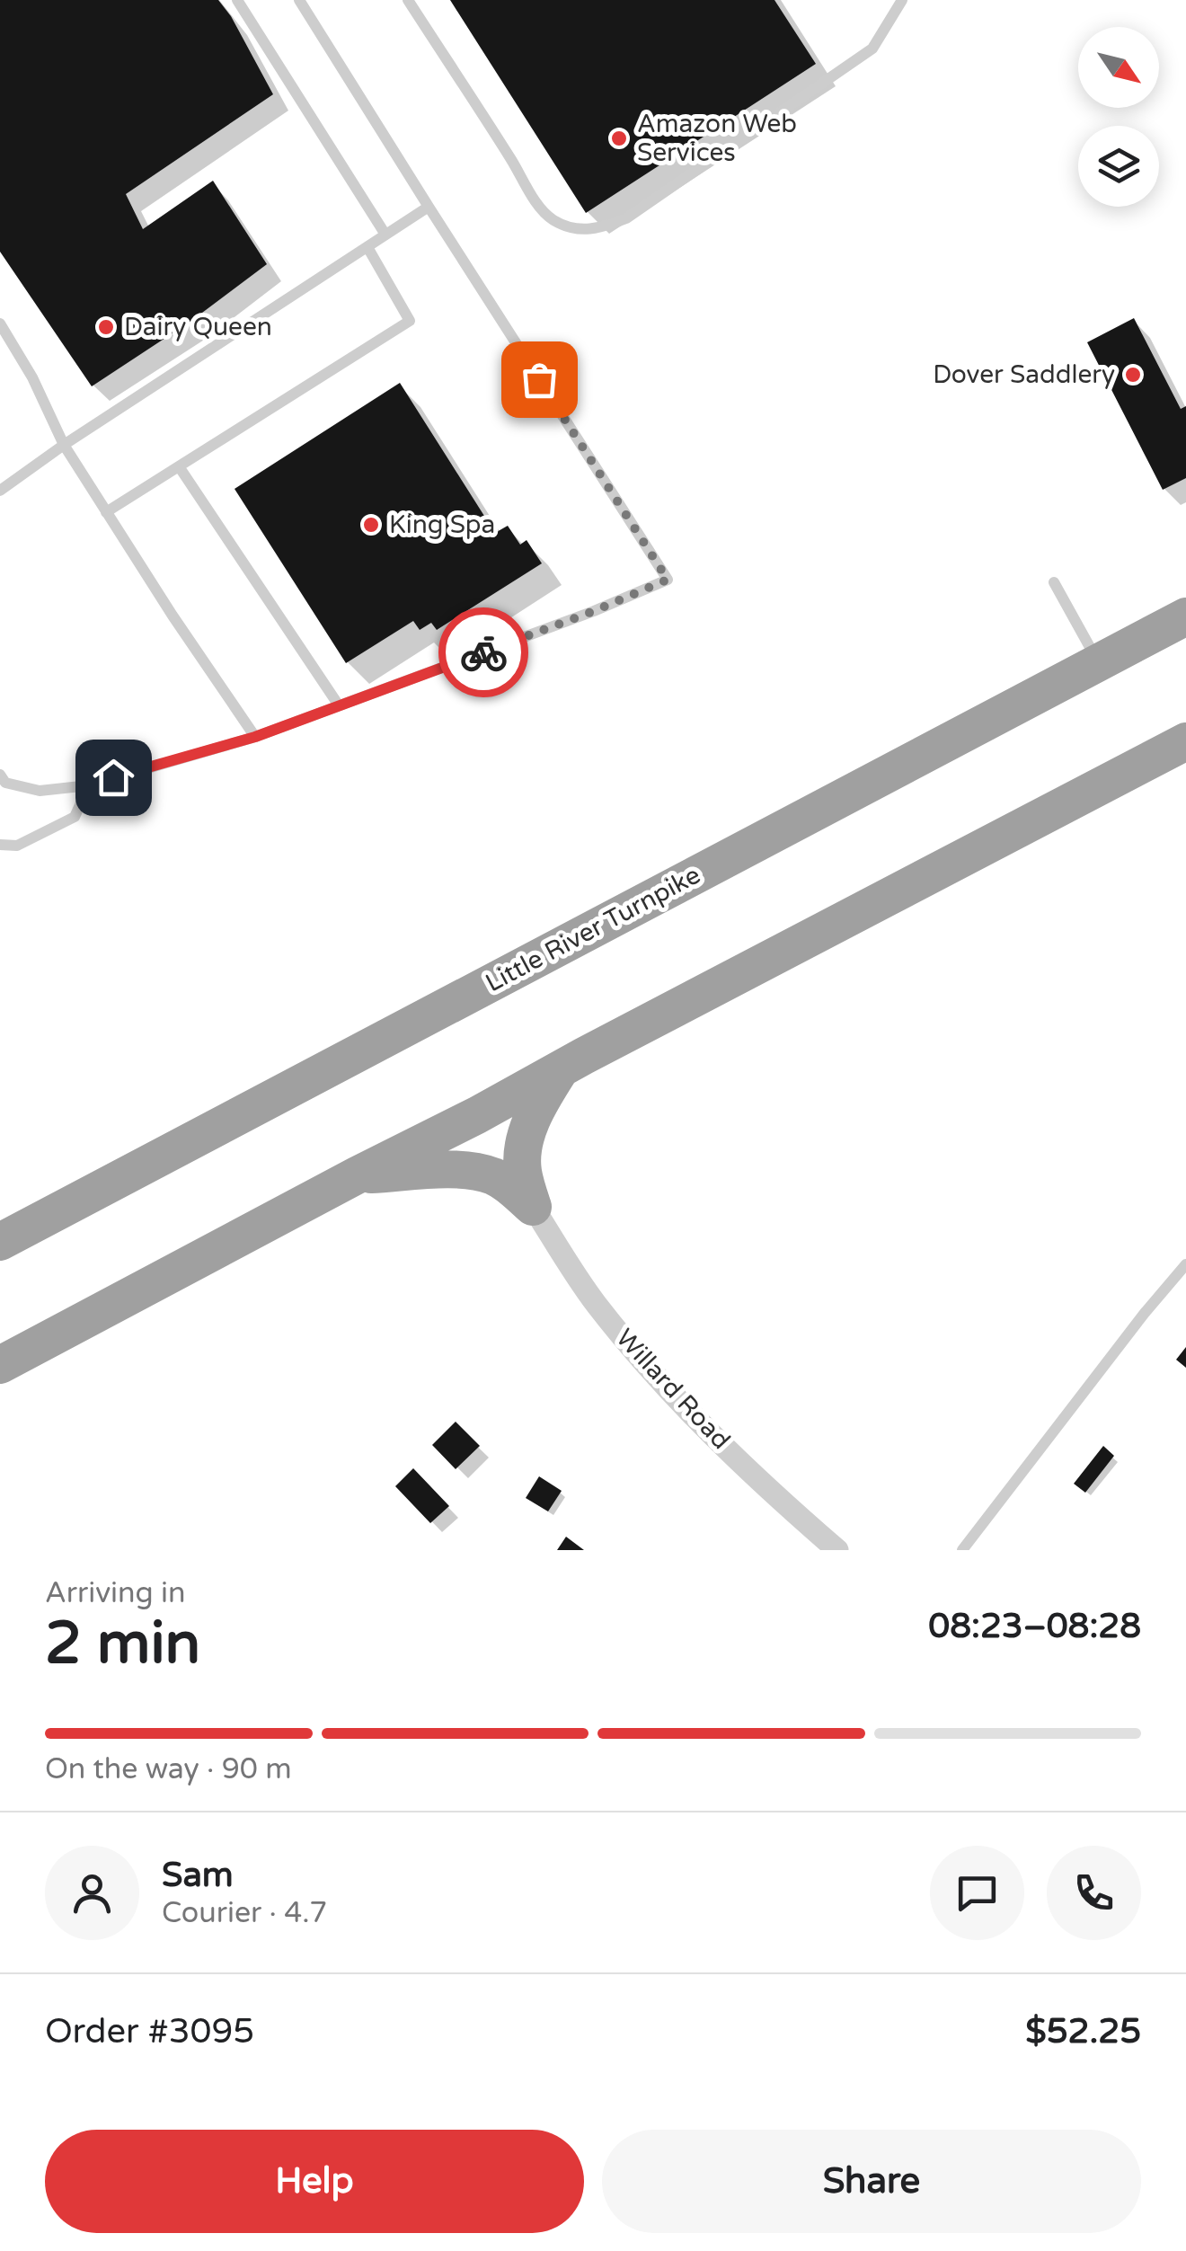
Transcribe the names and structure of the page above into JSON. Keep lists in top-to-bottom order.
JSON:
{
  "streets": {
    "highway": ["Little River Turnpike"],
    "street": ["Willard Road"]
  },
  "places": [
    "Amazon Web Services",
    "Dairy Queen",
    "Dover Saddlery",
    "King Spa"
  ],
  "north": "bottom right",
  "page": {
    "heading": ["2 min", "Arriving in", "08:23–08:28"],
    "panel": [
      "Sam",
      "Courier · 4.7",
      "Order #3095",
      "$52.25"
    ],
    "bar": "On the way · 90 m",
    "buttons": ["Help", "Share"]
  }
}
